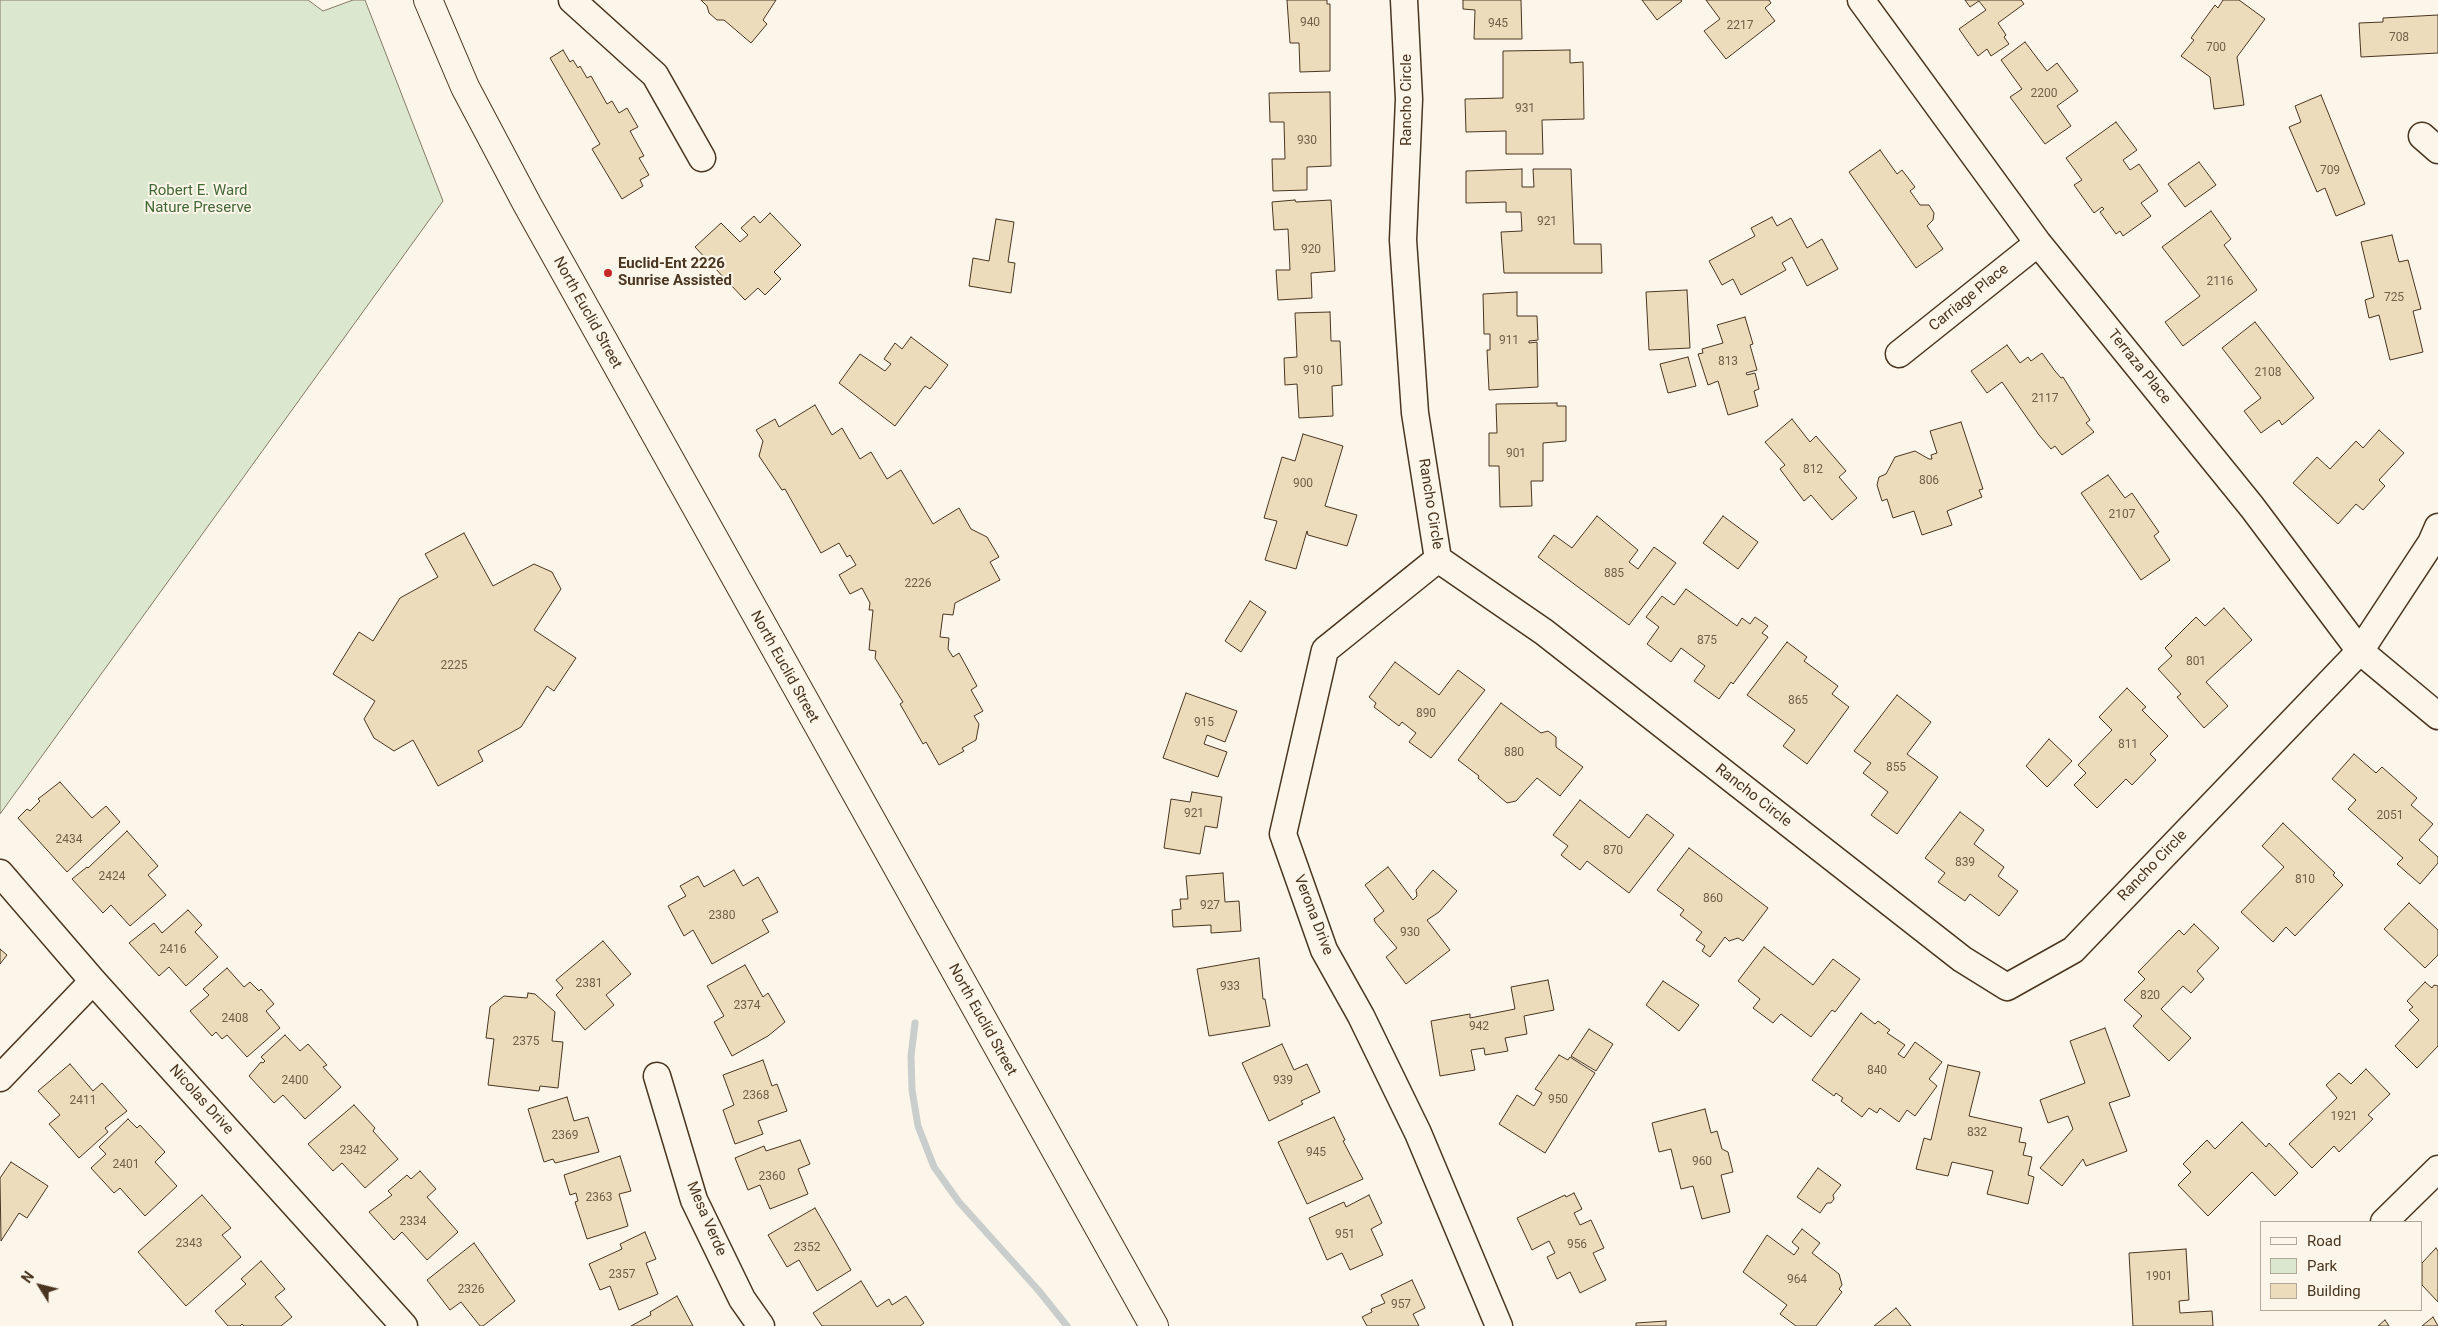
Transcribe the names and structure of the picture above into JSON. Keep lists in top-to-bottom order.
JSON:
{
  "streets": {
    "main road": ["North Euclid Street"],
    "street": [
      "Rancho Circle",
      "Carriage Place",
      "Terraza Place",
      "Verona Drive",
      "Nicolas Drive",
      "Mesa Verde"
    ]
  },
  "crossings": [
    ["Rancho Circle", "Terraza Place"],
    ["Rancho Circle", "Verona Drive"],
    ["Carriage Place", "Terraza Place"]
  ],
  "parks": ["Robert E. Ward Nature Preserve"],
  "places": ["Euclid-Ent 2226 Sunrise Assisted"],
  "house_numbers": [
    "940",
    "945",
    "2217",
    "708",
    "700",
    "2200",
    "931",
    "930",
    "709",
    "921",
    "920",
    "2116",
    "725",
    "911",
    "813",
    "910",
    "2108",
    "2117",
    "901",
    "812",
    "806",
    "900",
    "2107",
    "885",
    "2226",
    "875",
    "801",
    "2225",
    "865",
    "890",
    "915",
    "811",
    "880",
    "855",
    "921",
    "2051",
    "2434",
    "870",
    "839",
    "2424",
    "810",
    "860",
    "927",
    "2380",
    "930",
    "2416",
    "2381",
    "933",
    "820",
    "2374",
    "2408",
    "942",
    "2375",
    "840",
    "2400",
    "939",
    "2368",
    "950",
    "2411",
    "1921",
    "832",
    "2369",
    "2342",
    "945",
    "960",
    "2401",
    "2360",
    "2363",
    "2334",
    "951",
    "2343",
    "956",
    "2352",
    "2357",
    "1901",
    "964",
    "2326",
    "957"
  ],
  "legend": ["Road", "Park", "Building"],
  "north": "top left"
}
